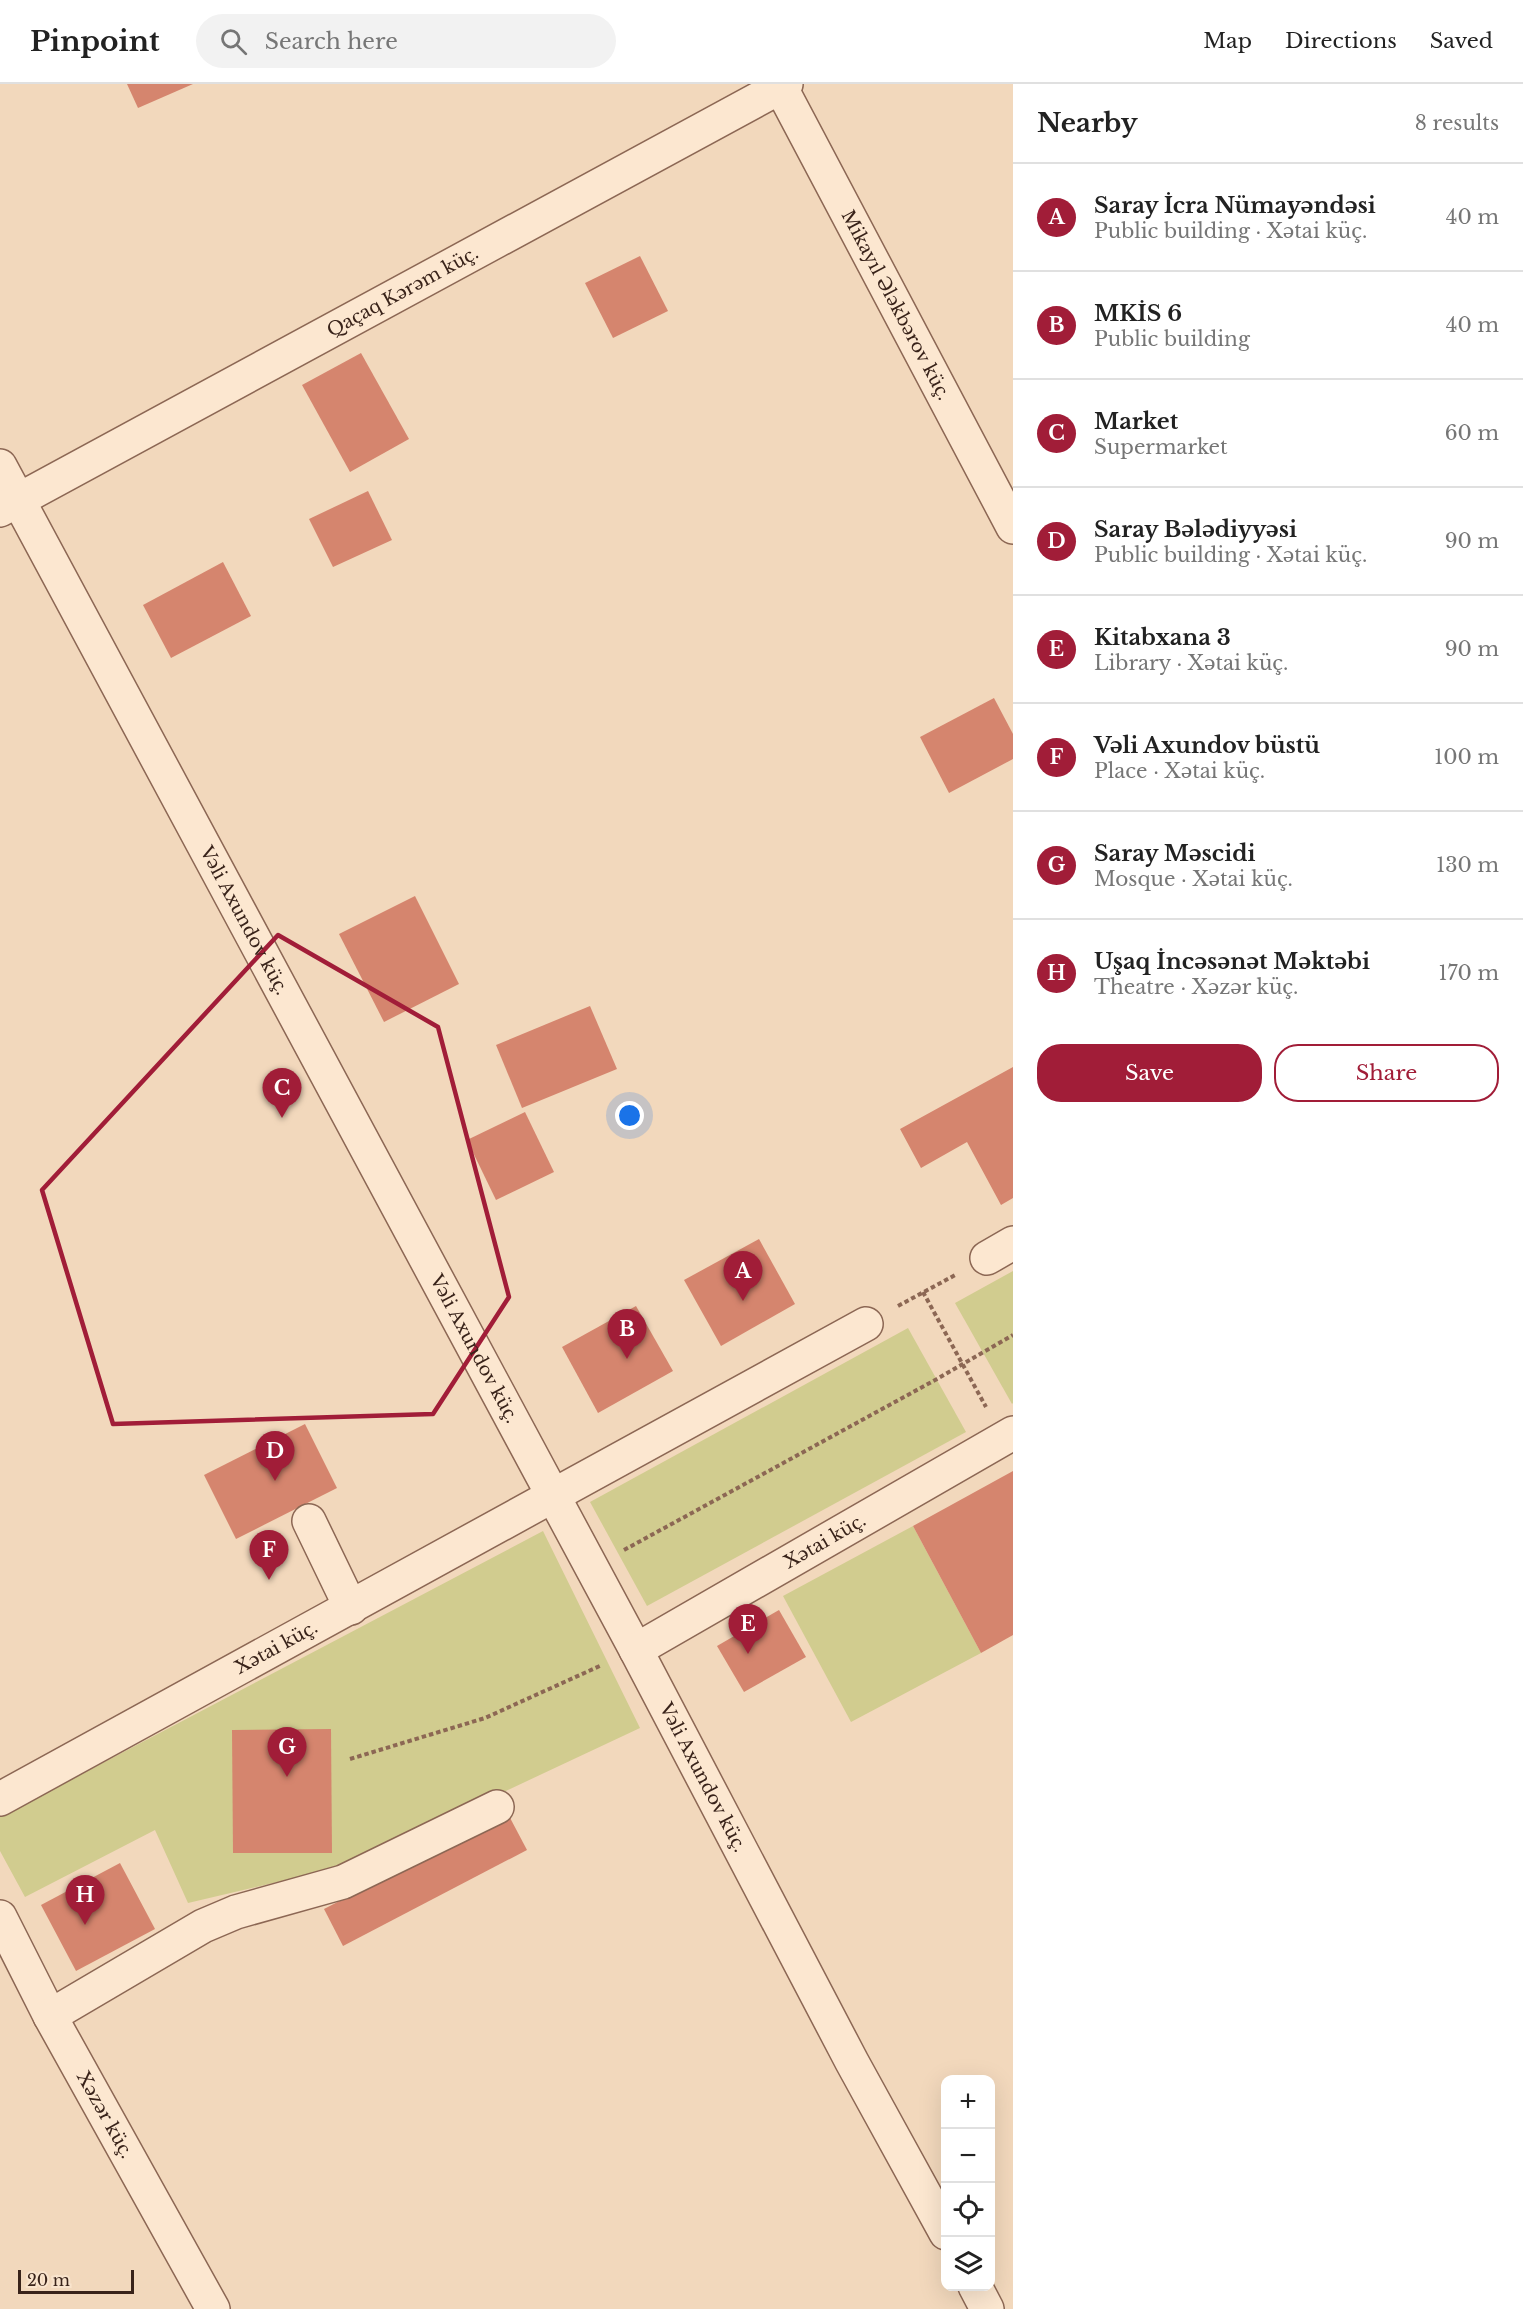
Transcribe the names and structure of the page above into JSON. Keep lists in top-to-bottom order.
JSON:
{
  "streets": {
    "street": [
      "Qaçaq Kərəm küç.",
      "Mikayıl Ələkbərov küç.",
      "Vəli Axundov küç.",
      "Xətai küç.",
      "Xəzər küç."
    ]
  },
  "crossings": [
    ["Qaçaq Kərəm küç.", "Mikayıl Ələkbərov küç."],
    ["Qaçaq Kərəm küç.", "Vəli Axundov küç."],
    ["Vəli Axundov küç.", "Xətai küç."]
  ],
  "scale_bar": "20 m",
  "page": {
    "header": "Pinpoint",
    "search": "Search here",
    "nav": ["Map", "Directions", "Saved"],
    "heading": ["Nearby", "8 results"],
    "list": [
      {
        "mark": "A",
        "name": "Saray İcra Nümayəndəsi",
        "note": "Public building · Xətai küç.",
        "value": "40 m"
      },
      {
        "mark": "B",
        "name": "MKİS 6",
        "note": "Public building",
        "value": "40 m"
      },
      {
        "mark": "C",
        "name": "Market",
        "note": "Supermarket",
        "value": "60 m"
      },
      {
        "mark": "D",
        "name": "Saray Bələdiyyəsi",
        "note": "Public building · Xətai küç.",
        "value": "90 m"
      },
      {
        "mark": "E",
        "name": "Kitabxana 3",
        "note": "Library · Xətai küç.",
        "value": "90 m"
      },
      {
        "mark": "F",
        "name": "Vəli Axundov büstü",
        "note": "Place · Xətai küç.",
        "value": "100 m"
      },
      {
        "mark": "G",
        "name": "Saray Məscidi",
        "note": "Mosque · Xətai küç.",
        "value": "130 m"
      },
      {
        "mark": "H",
        "name": "Uşaq İncəsənət Məktəbi",
        "note": "Theatre · Xəzər küç.",
        "value": "170 m"
      }
    ],
    "buttons": ["Save", "Share"],
    "pins": [
      "C",
      "A",
      "B",
      "D",
      "F",
      "E",
      "G",
      "H"
    ],
    "map_buttons": ["+", "−"],
    "scale": "20 m"
  }
}
